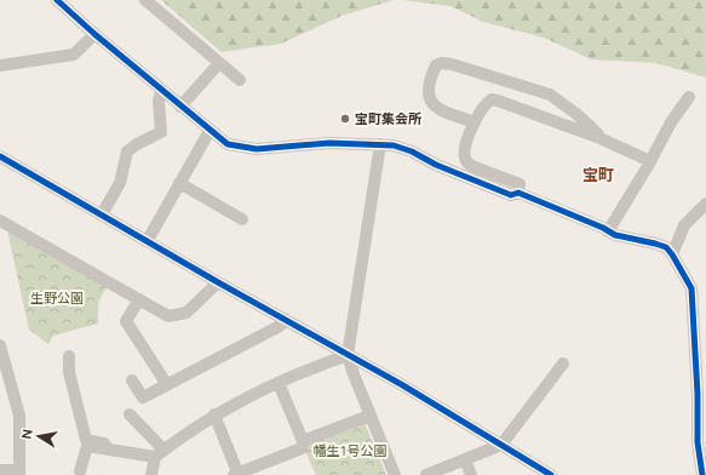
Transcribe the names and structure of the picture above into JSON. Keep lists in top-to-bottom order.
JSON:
{
  "districts": ["宝町"],
  "parks": ["生野公園", "幡生1号公園"],
  "places": ["宝町集会所"],
  "north": "left"
}
